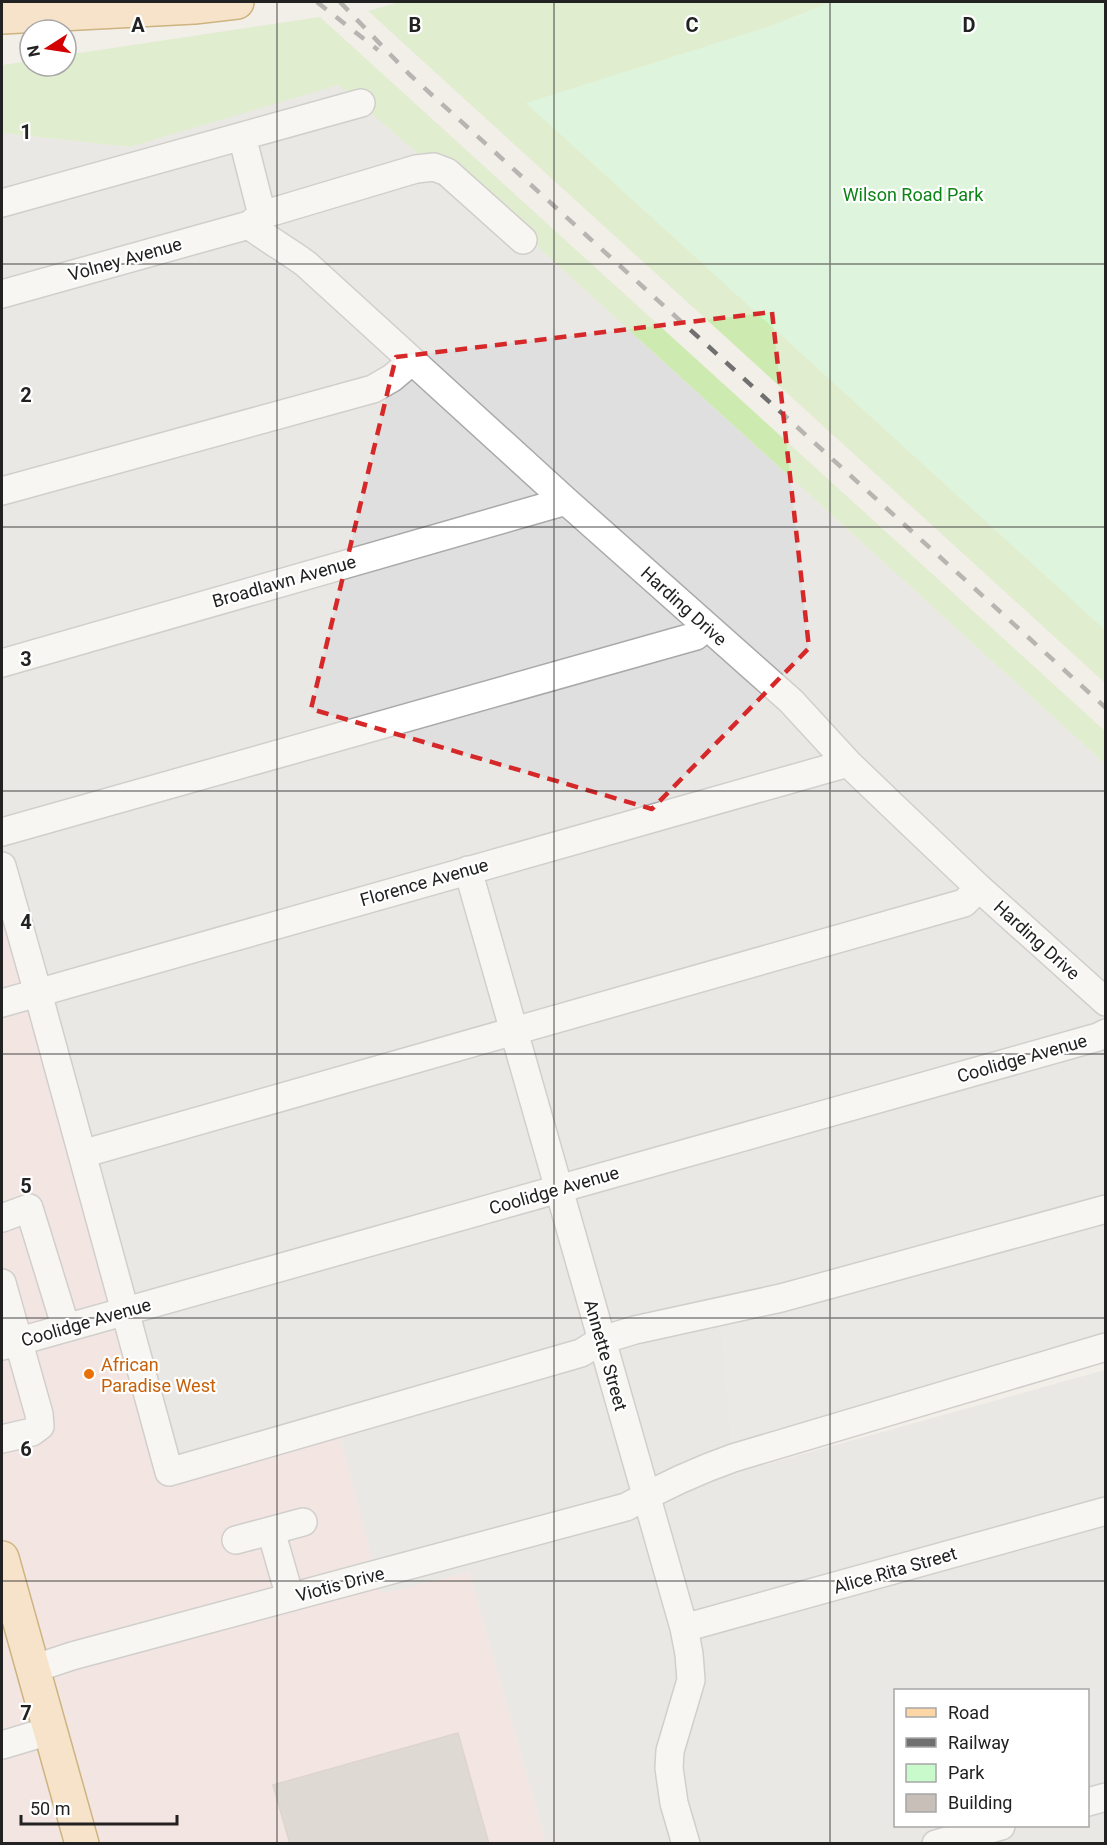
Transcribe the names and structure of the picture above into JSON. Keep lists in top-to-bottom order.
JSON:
{
  "streets": {
    "street": [
      "Volney Avenue",
      "Broadlawn Avenue",
      "Harding Drive",
      "Florence Avenue",
      "Coolidge Avenue",
      "Annette Street",
      "Alice Rita Street",
      "Viotis Drive"
    ]
  },
  "crossings": [
    ["Volney Avenue", "Harding Drive"],
    ["Broadlawn Avenue", "Harding Drive"],
    ["Harding Drive", "Florence Avenue"],
    ["Florence Avenue", "Annette Street"],
    ["Coolidge Avenue", "Annette Street"],
    ["Annette Street", "Alice Rita Street"],
    ["Annette Street", "Viotis Drive"]
  ],
  "parks": ["Wilson Road Park"],
  "places": ["African Paradise West"],
  "legend": [
    "Road",
    "Railway",
    "Park",
    "Building"
  ],
  "scale_bar": "50 m",
  "north": "left",
  "grid": {
    "columns": [
      "A",
      "B",
      "C",
      "D"
    ],
    "rows": [
      "1",
      "2",
      "3",
      "4",
      "5",
      "6",
      "7"
    ]
  }
}
